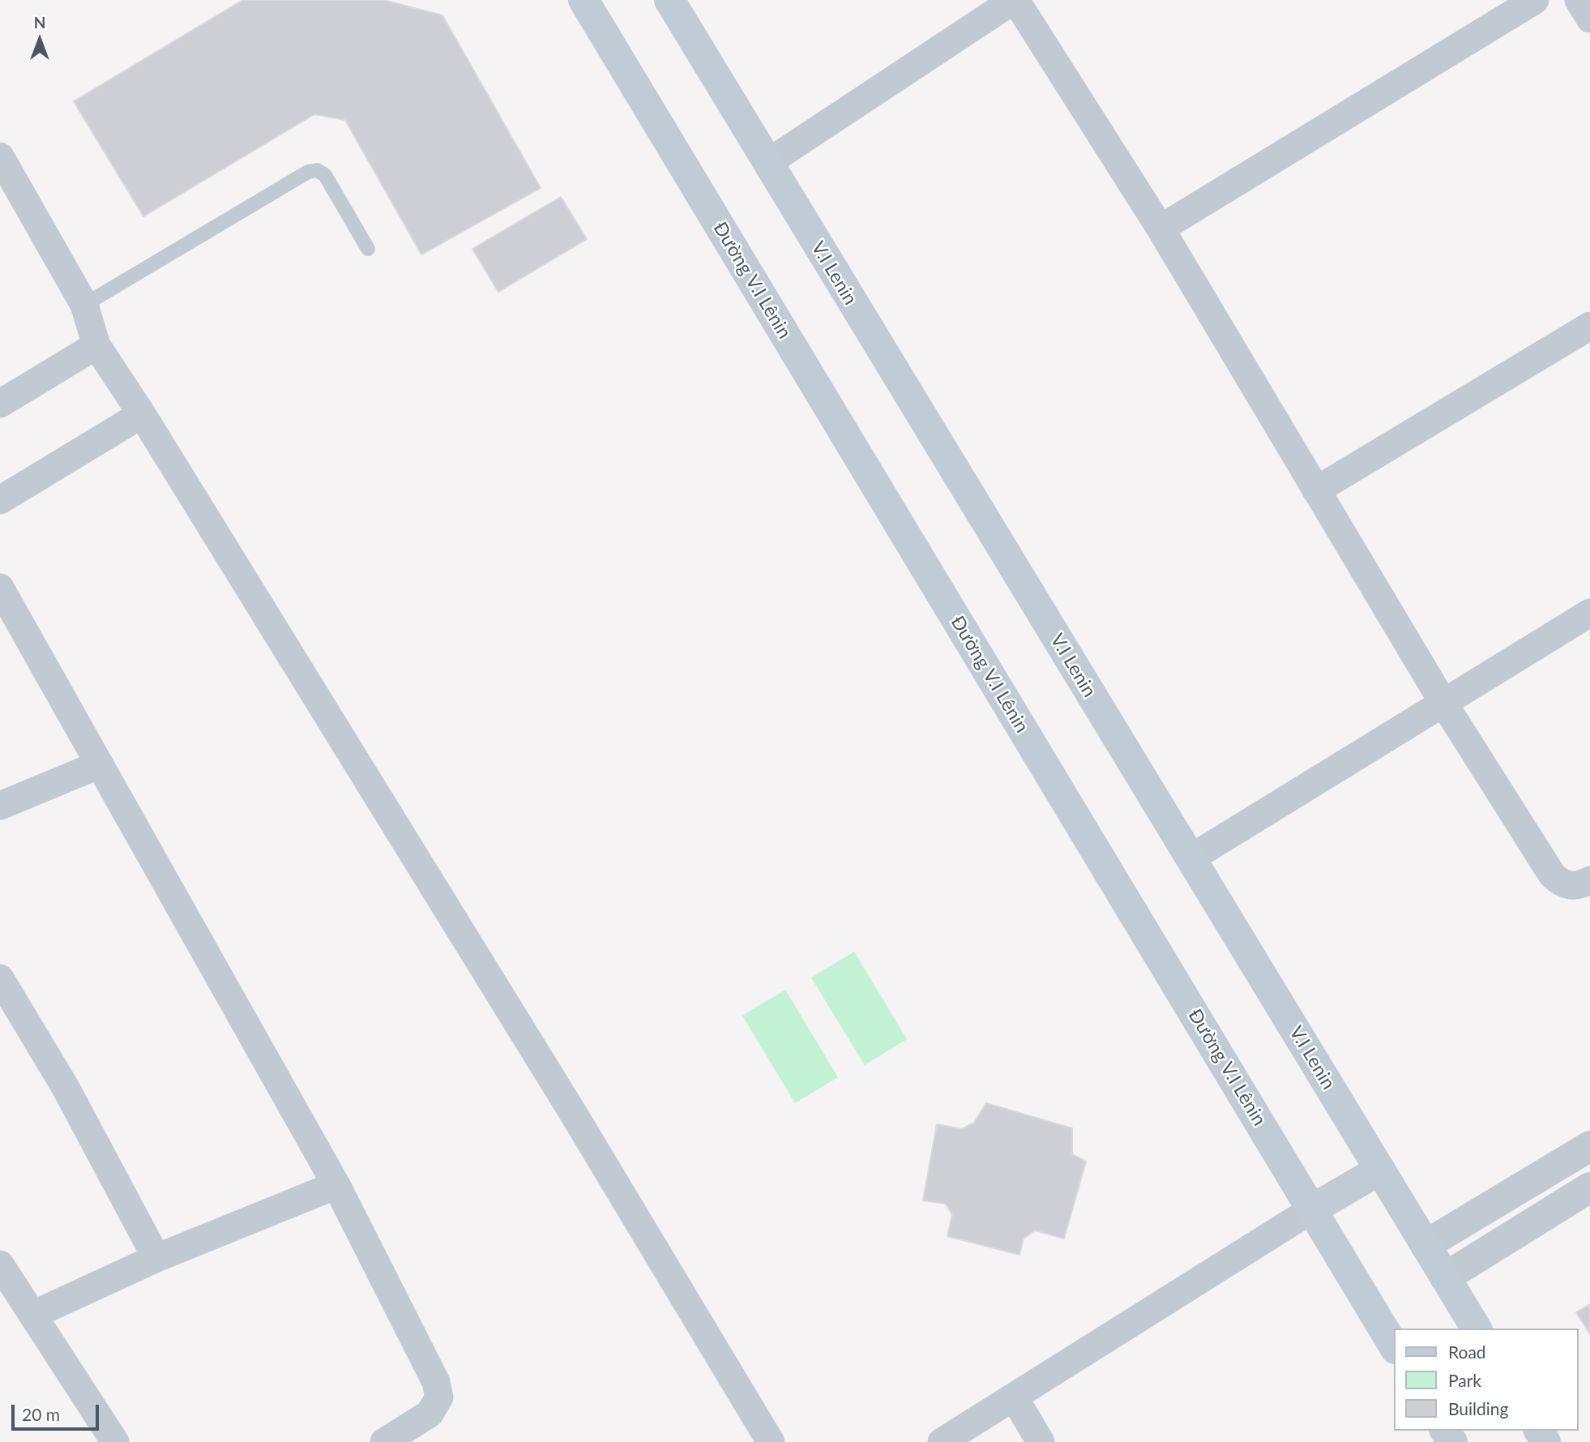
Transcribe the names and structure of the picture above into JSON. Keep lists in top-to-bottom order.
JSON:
{
  "streets": {
    "main road": ["V.I Lenin", "Đường V.I Lênin"]
  },
  "legend": ["Road", "Park", "Building"],
  "scale_bar": "20 m",
  "north": "top"
}
